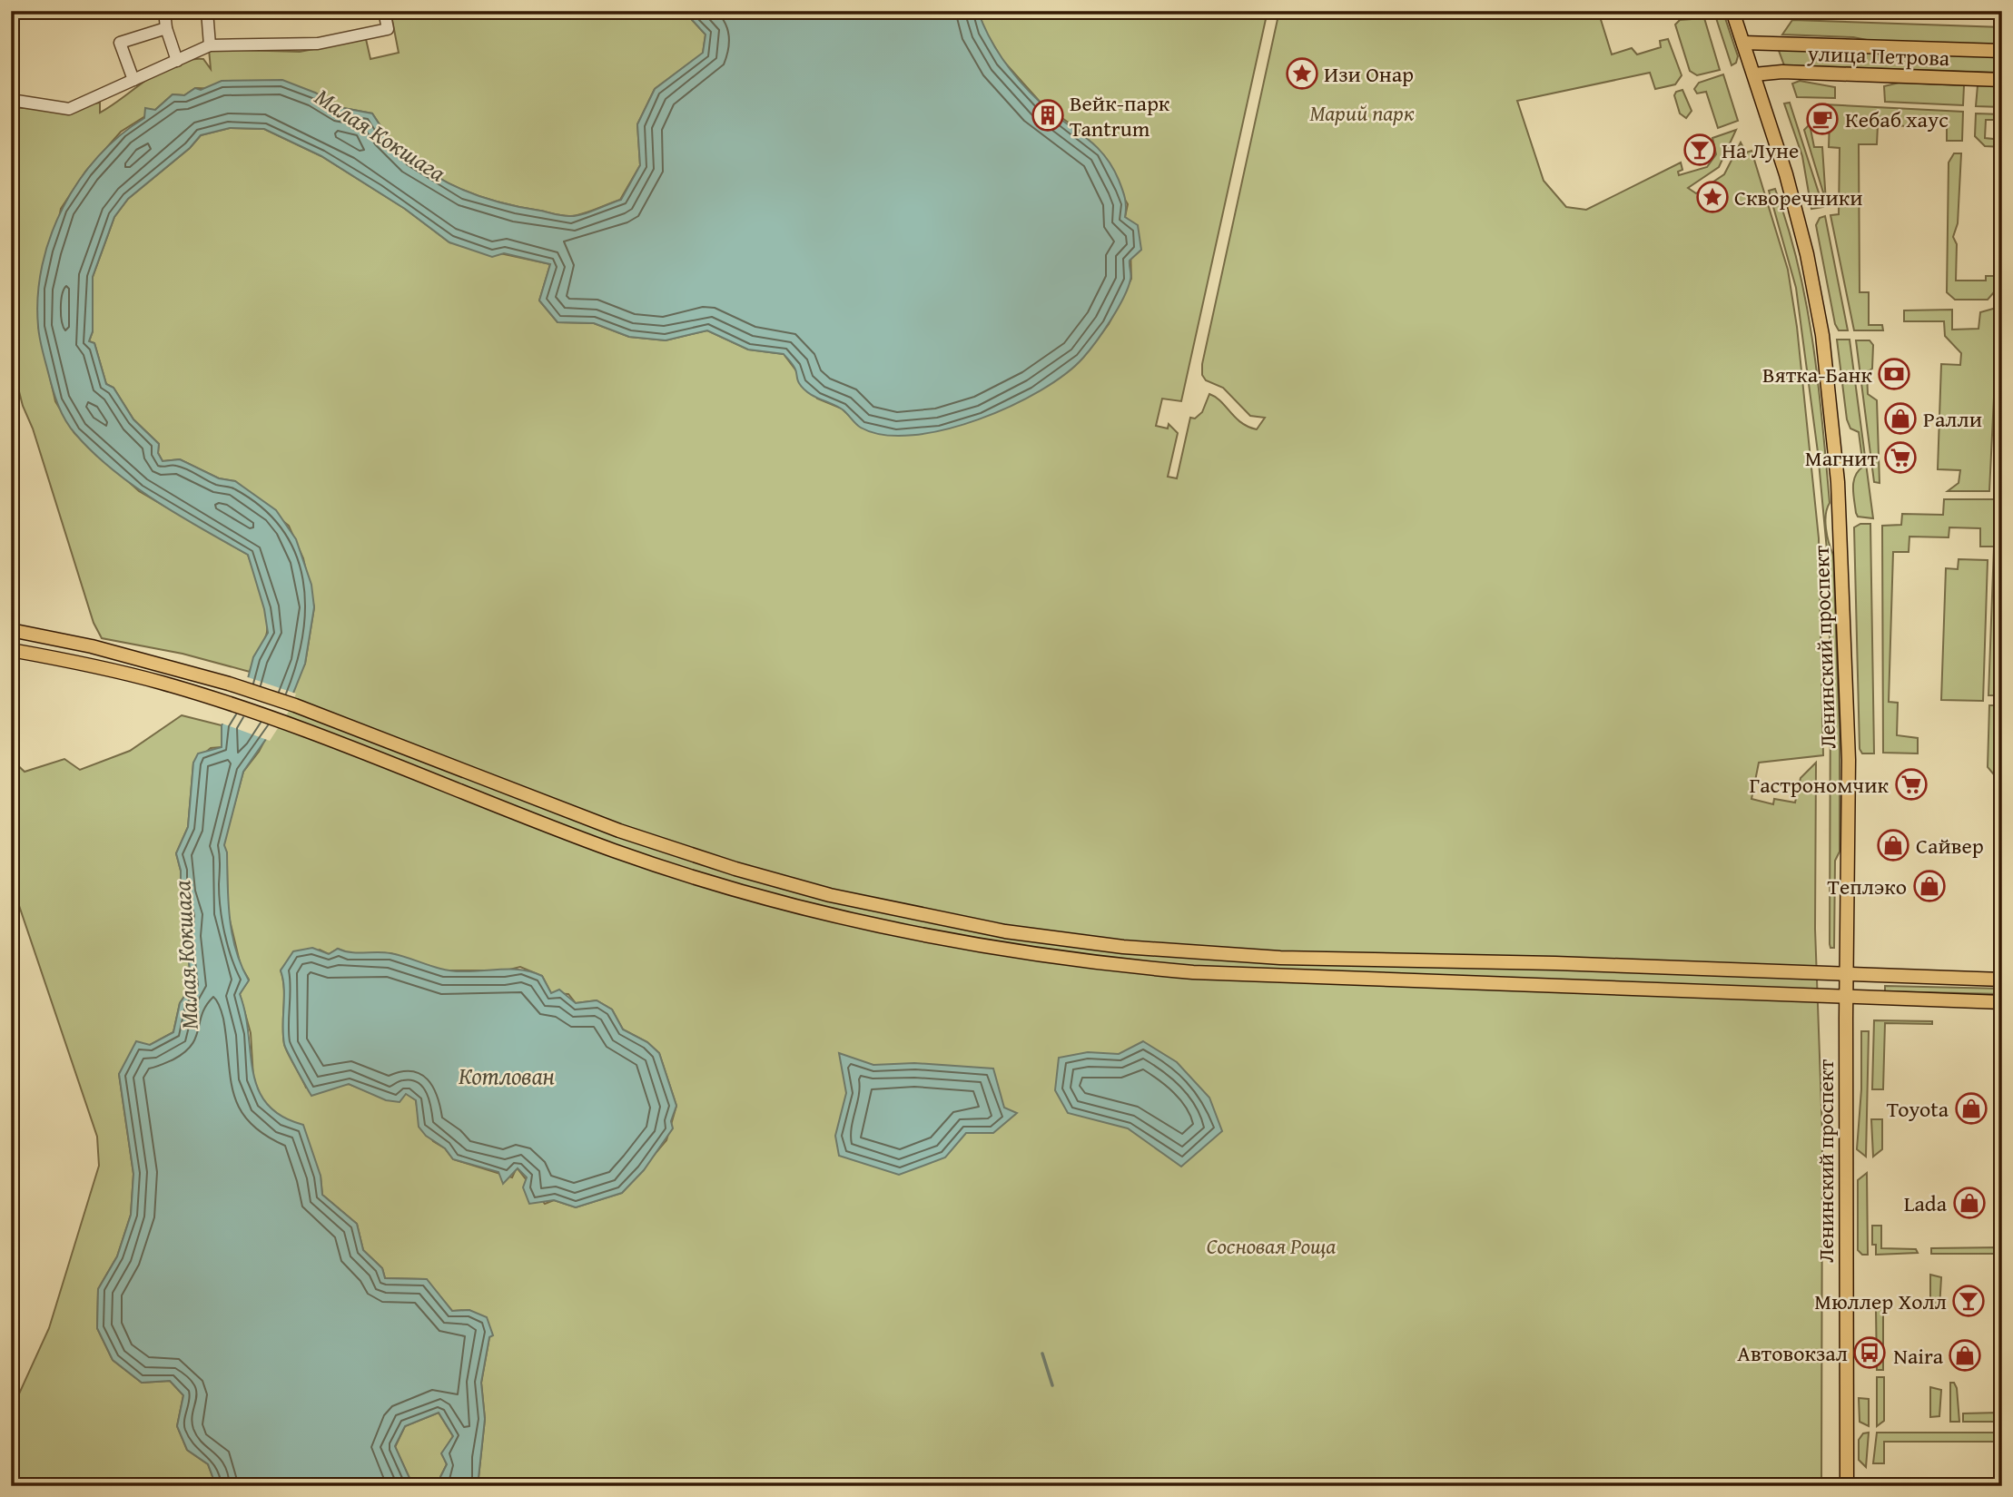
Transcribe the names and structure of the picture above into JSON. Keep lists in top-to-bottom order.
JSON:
{
  "streets": {
    "main road": ["улица Петрова", "Ленинский проспект"]
  },
  "crossings": [
    ["улица Петрова", "Ленинский проспект"]
  ],
  "water": ["Малая Кокшага", "Котлован"],
  "parks": ["Марий парк", "Сосновая Роща"],
  "places": {
    "place": ["Изи Онар", "Скворечники"],
    "building": ["Вейк-парк Tantrum"],
    "cafe": ["Кебаб хаус"],
    "bar": ["На Луне", "Мюллер Холл"],
    "bank": ["Вятка-Банк"],
    "shop": [
      "Ралли",
      "Сайвер",
      "Теплэко",
      "Toyota",
      "Lada",
      "Naira"
    ],
    "supermarket": ["Магнит", "Гастрономчик"],
    "bus stop": ["Автовокзал"]
  }
}
